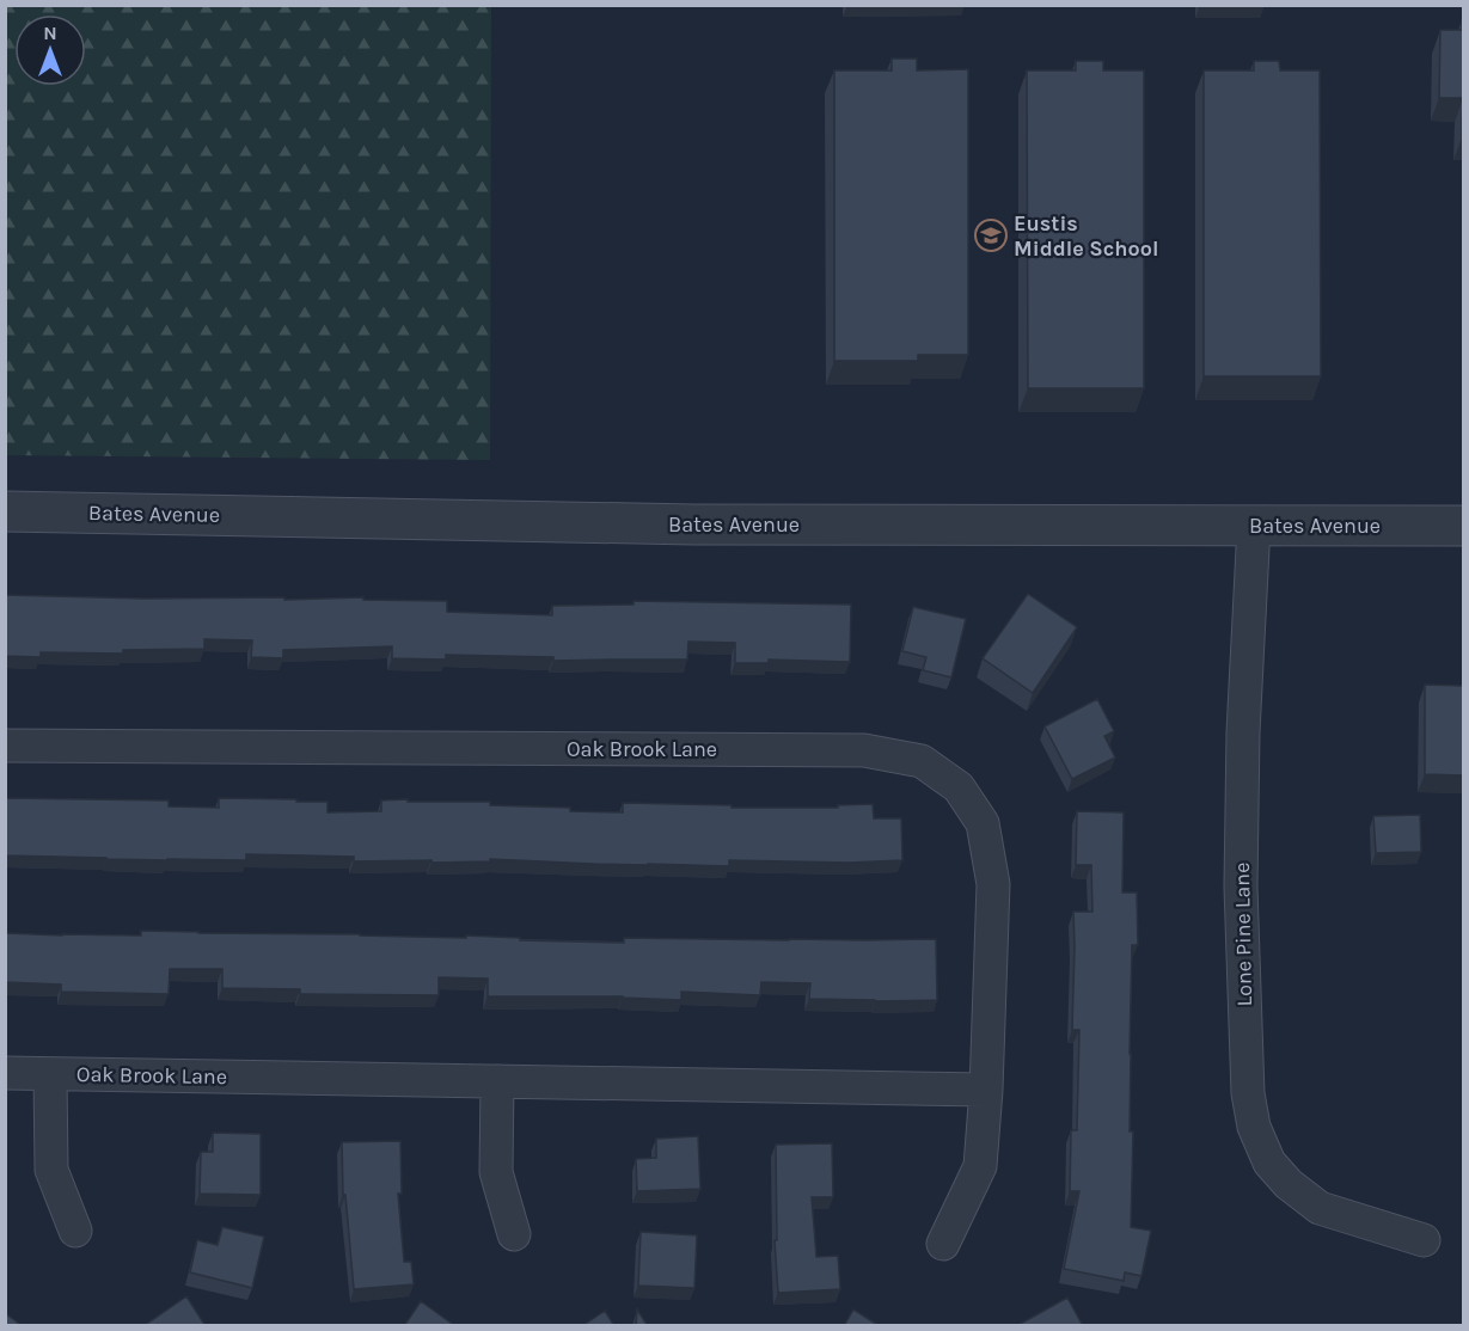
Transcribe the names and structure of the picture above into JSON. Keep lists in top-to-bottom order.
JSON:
{
  "streets": {
    "street": ["Bates Avenue", "Oak Brook Lane", "Lone Pine Lane"]
  },
  "crossings": [
    ["Bates Avenue", "Lone Pine Lane"]
  ],
  "places": {
    "school or university": ["Eustis Middle School"]
  },
  "north": "top"
}
